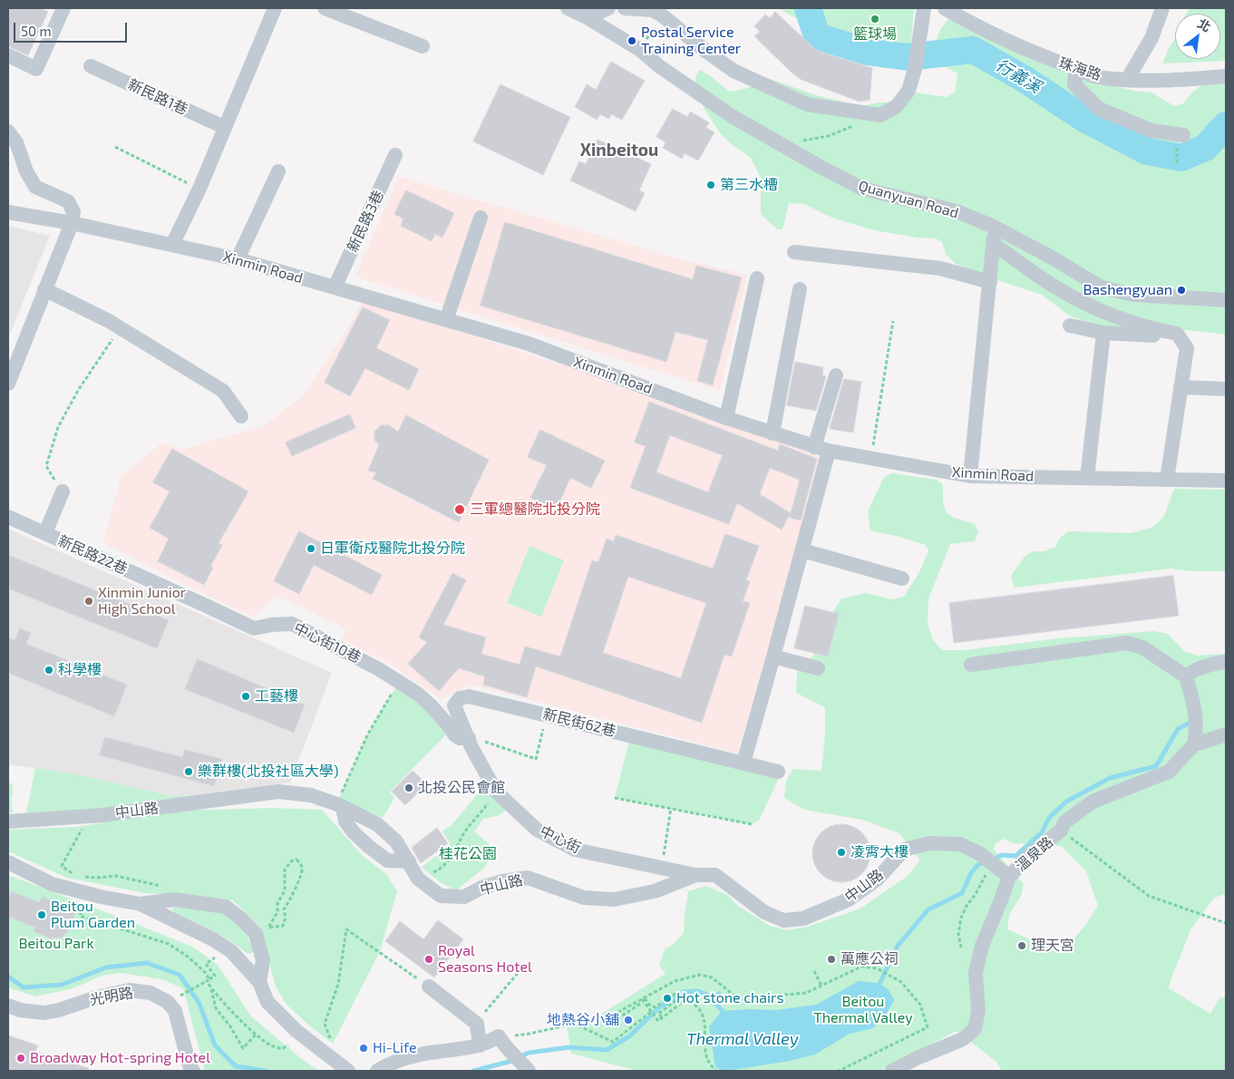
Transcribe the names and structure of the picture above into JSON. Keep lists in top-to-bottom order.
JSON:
{
  "streets": {
    "street": [
      "珠海路",
      "新民路1巷",
      "Quanyuan Road",
      "新民路3巷",
      "Xinmin Road",
      "新民路22巷",
      "中心街10巷",
      "新民街62巷",
      "中山路",
      "中心街",
      "溫泉路",
      "光明路"
    ]
  },
  "crossings": [
    ["新民路3巷", "Xinmin Road"],
    ["新民路22巷", "中心街10巷"],
    ["中心街10巷", "新民街62巷"],
    ["中心街10巷", "中心街"],
    ["新民街62巷", "中心街"],
    ["中山路", "中心街"],
    ["中山路", "溫泉路"]
  ],
  "districts": ["Xinbeitou"],
  "water": ["行義溪", "Thermal Valley"],
  "parks": ["桂花公園", "Beitou Park", "Beitou Thermal Valley"],
  "places": [
    "籃球場",
    "Postal Service Training Center",
    "第三水槽",
    "Bashengyuan",
    "三軍總醫院北投分院",
    "日軍衛戍醫院北投分院",
    "Xinmin Junior High School",
    "科學樓",
    "工藝樓",
    "樂群樓(北投社區大學)",
    "北投公民會館",
    "凌霄大樓",
    "Beitou Plum Garden",
    "理天宮",
    "Royal Seasons Hotel",
    "萬應公祠",
    "Hot stone chairs",
    "地熱谷小舖",
    "Hi-Life",
    "Broadway Hot-spring Hotel"
  ],
  "scale_bar": "50 m",
  "north": "top right"
}
